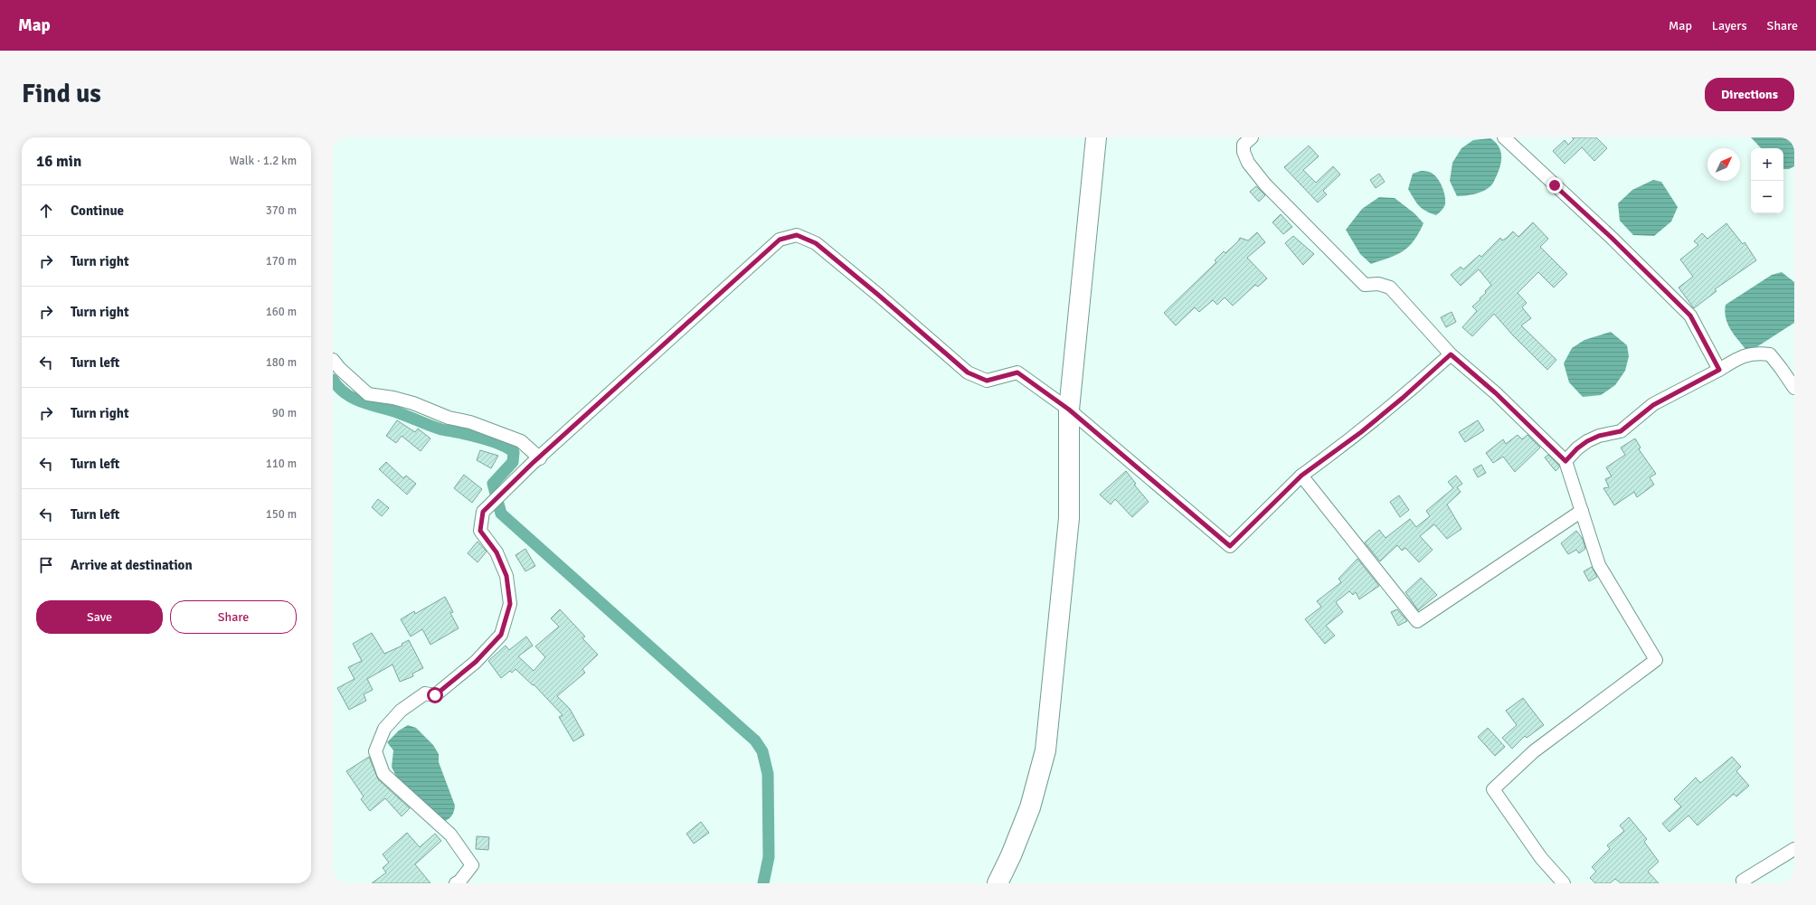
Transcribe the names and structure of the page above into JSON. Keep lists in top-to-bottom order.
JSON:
{
  "north": "top right",
  "page": {
    "header": "Map",
    "nav": ["Map", "Layers", "Share"],
    "buttons": [
      "Directions",
      ["Save", "Share"]
    ],
    "title": "Find us",
    "heading": ["16 min", "Walk · 1.2 km"],
    "map_buttons": ["+", "−"],
    "list": [
      ["Continue", "370 m"],
      ["Turn right", "170 m"],
      ["Turn right", "160 m"],
      ["Turn left", "180 m"],
      ["Turn right", "90 m"],
      ["Turn left", "110 m"],
      ["Turn left", "150 m"],
      "Arrive at destination"
    ]
  }
}
